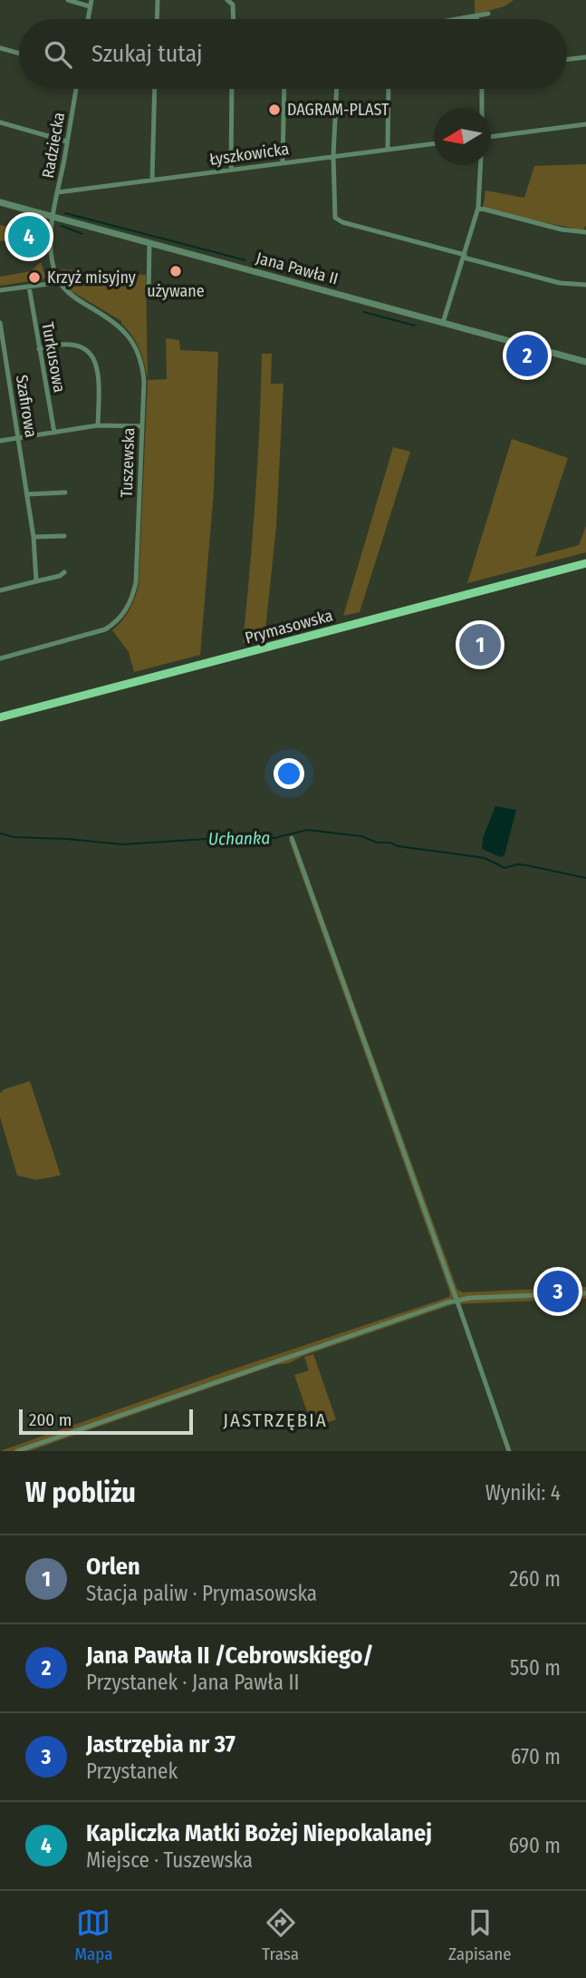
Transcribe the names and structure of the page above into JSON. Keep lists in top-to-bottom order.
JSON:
{
  "streets": {
    "main road": ["Prymasowska"],
    "street": [
      "Radziecka",
      "Łyszkowicka",
      "Jana Pawła II",
      "Turkusowa",
      "Szafirowa",
      "Tuszewska"
    ]
  },
  "crossings": [
    ["Radziecka", "Łyszkowicka"],
    ["Radziecka", "Jana Pawła II"]
  ],
  "districts": ["JASTRZĘBIA"],
  "water": ["Uchanka"],
  "places": ["DAGRAM-PLAST", "używane", "Krzyż misyjny"],
  "scale_bar": "200 m",
  "north": "left",
  "page": {
    "search": "Szukaj tutaj",
    "pins": [
      "4",
      "2",
      "1",
      "3"
    ],
    "scale": "200 m",
    "heading": ["W pobliżu", "Wyniki: 4"],
    "list": [
      {
        "mark": "1",
        "name": "Orlen",
        "note": "Stacja paliw · Prymasowska",
        "value": "260 m"
      },
      {
        "mark": "2",
        "name": "Jana Pawła II /Cebrowskiego/",
        "note": "Przystanek · Jana Pawła II",
        "value": "550 m"
      },
      {
        "mark": "3",
        "name": "Jastrzębia nr 37",
        "note": "Przystanek",
        "value": "670 m"
      },
      {
        "mark": "4",
        "name": "Kapliczka Matki Bożej Niepokalanej",
        "note": "Miejsce · Tuszewska",
        "value": "690 m"
      }
    ],
    "nav": ["Mapa", "Trasa", "Zapisane"]
  }
}
